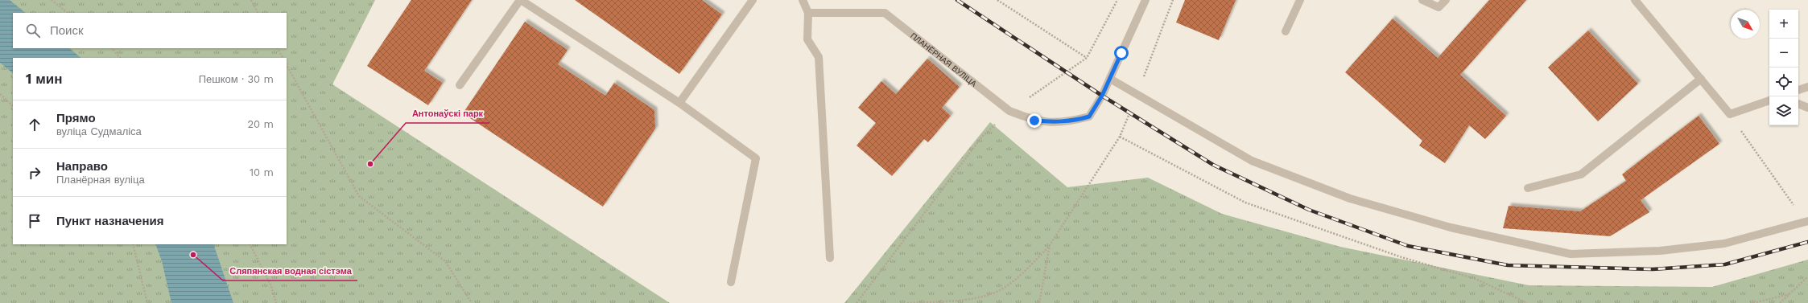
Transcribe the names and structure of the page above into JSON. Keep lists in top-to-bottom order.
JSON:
{
  "streets": {
    "street": ["ПЛАНЁРНАЯ ВУЛІЦА"]
  },
  "places": ["Антонаўскі парк", "Сляпянская водная сістэма"],
  "north": "bottom right",
  "page": {
    "map_buttons": ["+", "−"],
    "search": "Поиск",
    "heading": ["1 мин", "Пешком · 30 m"],
    "list": [
      ["Прямо", "вуліца Судмаліса", "20 m"],
      ["Направо", "Планёрная вуліца", "10 m"],
      "Пункт назначения"
    ]
  }
}
